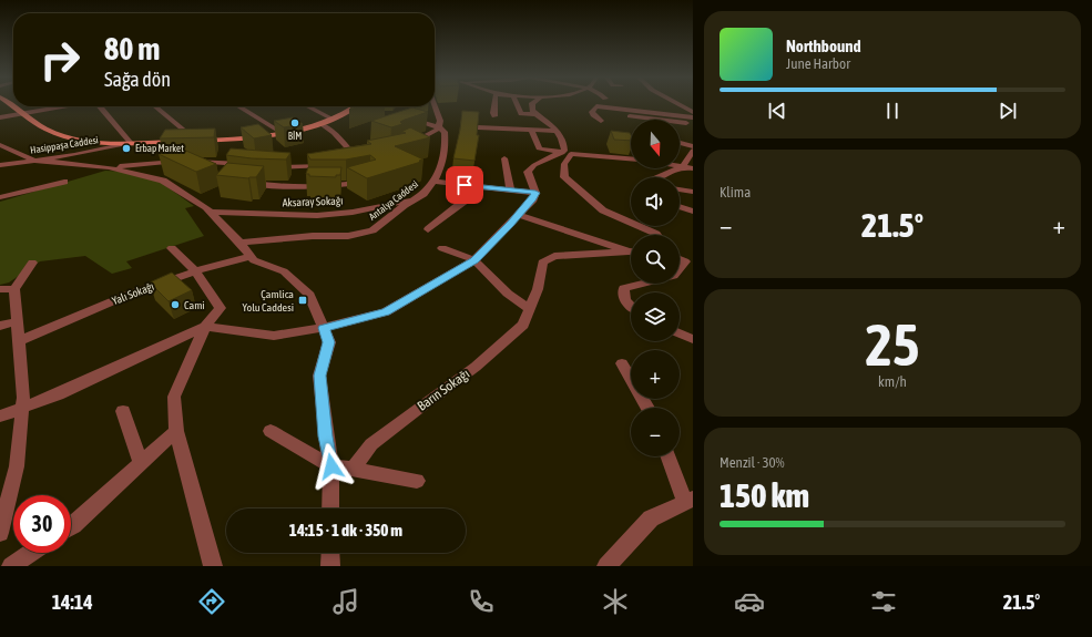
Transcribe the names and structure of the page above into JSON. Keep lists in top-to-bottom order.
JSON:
{
  "streets": {
    "street": [
      "Hasippaşa Caddesi",
      "Antalya Caddesi",
      "Aksaray Sokağı",
      "Yalı Sokağı",
      "Barın Sokağı"
    ]
  },
  "crossings": [
    ["Antalya Caddesi", "Aksaray Sokağı"]
  ],
  "places": {
    "other": ["BİM", "Erbap Market", "Cami"],
    "transit": ["Çamlica Yolu Caddesi"]
  },
  "north": "bottom",
  "page": {
    "turn": ["80 m", "Sağa dön"],
    "song": ["Northbound", "June Harbor"],
    "map_buttons": ["+", "−"],
    "tile": [
      "Klima",
      ["25", "km/h"],
      ["Menzil · 30%", "150 km"]
    ],
    "heat": ["−", "21.5°", "+"],
    "limit": "30",
    "trip": "14:15 · 1 dk · 350 m",
    "tabs": ["14:14", "21.5°"]
  }
}
